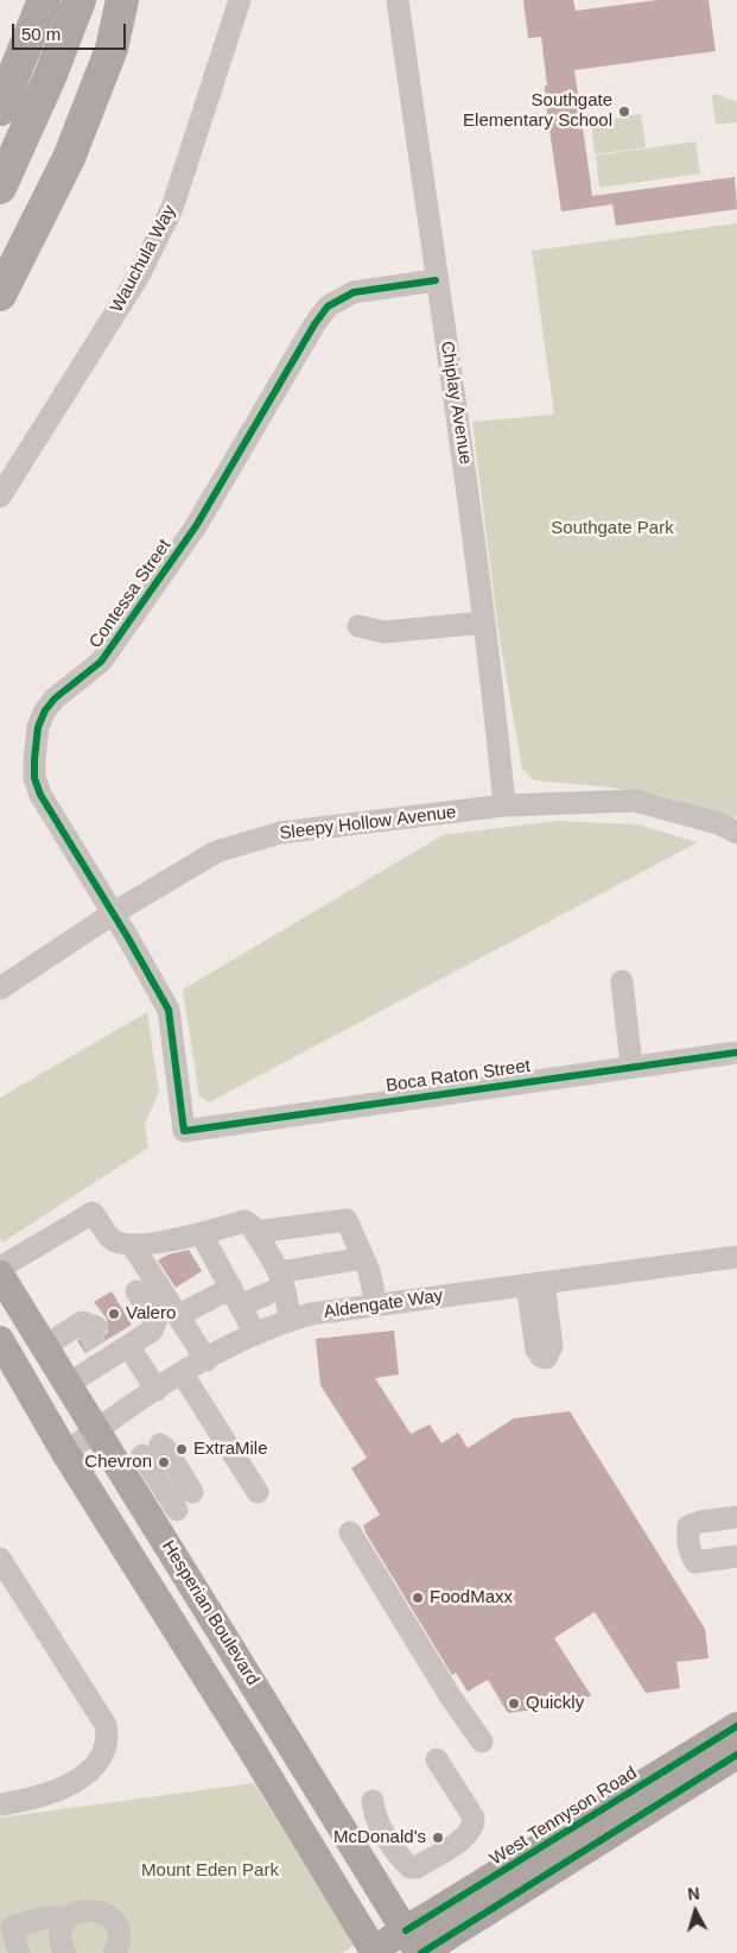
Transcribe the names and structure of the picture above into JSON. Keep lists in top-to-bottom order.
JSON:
{
  "streets": {
    "main road": ["Hesperian Boulevard", "West Tennyson Road"],
    "street": [
      "Wauchula Way",
      "Chiplay Avenue",
      "Contessa Street",
      "Sleepy Hollow Avenue",
      "Boca Raton Street",
      "Aldengate Way"
    ]
  },
  "crossings": [
    ["Chiplay Avenue", "Contessa Street"],
    ["Chiplay Avenue", "Sleepy Hollow Avenue"],
    ["Contessa Street", "Sleepy Hollow Avenue"],
    ["Contessa Street", "Boca Raton Street"],
    ["Aldengate Way", "Hesperian Boulevard"],
    ["Hesperian Boulevard", "West Tennyson Road"]
  ],
  "parks": ["Southgate Park", "Mount Eden Park"],
  "places": [
    "Southgate Elementary School",
    "Valero",
    "ExtraMile",
    "Chevron",
    "FoodMaxx",
    "Quickly",
    "McDonald's"
  ],
  "scale_bar": "50 m",
  "north": "top"
}
